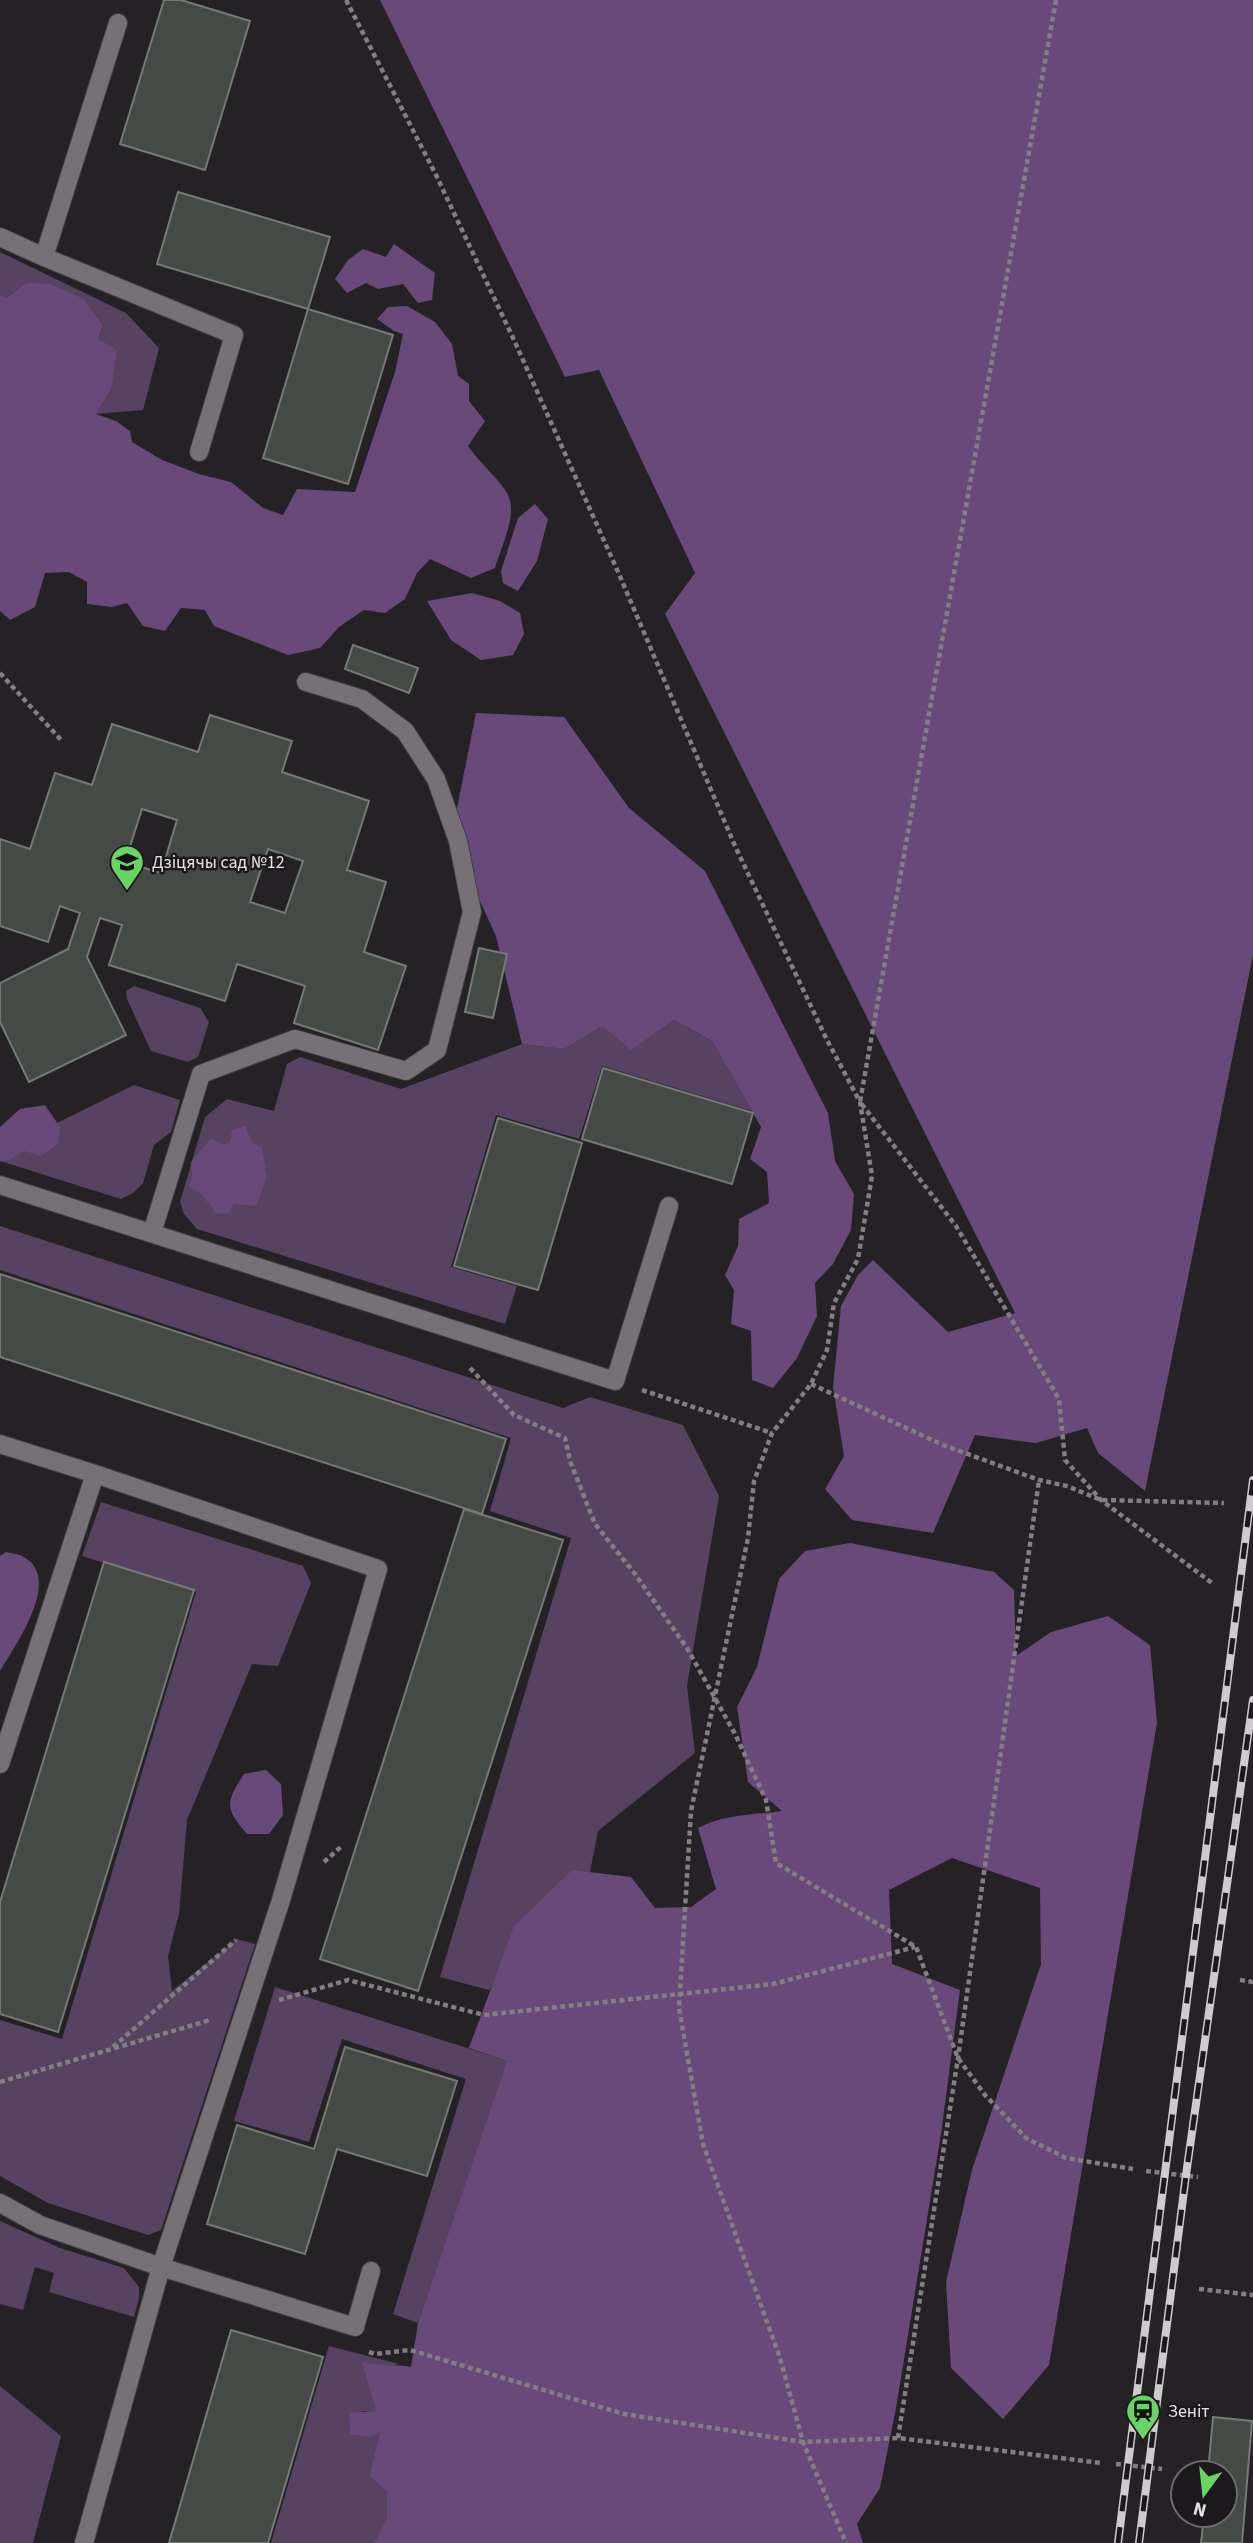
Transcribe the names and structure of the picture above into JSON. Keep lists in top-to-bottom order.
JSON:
{
  "places": {
    "school or university": ["Дзіцячы сад №12"],
    "station": ["Зеніт"]
  },
  "north": "bottom"
}
